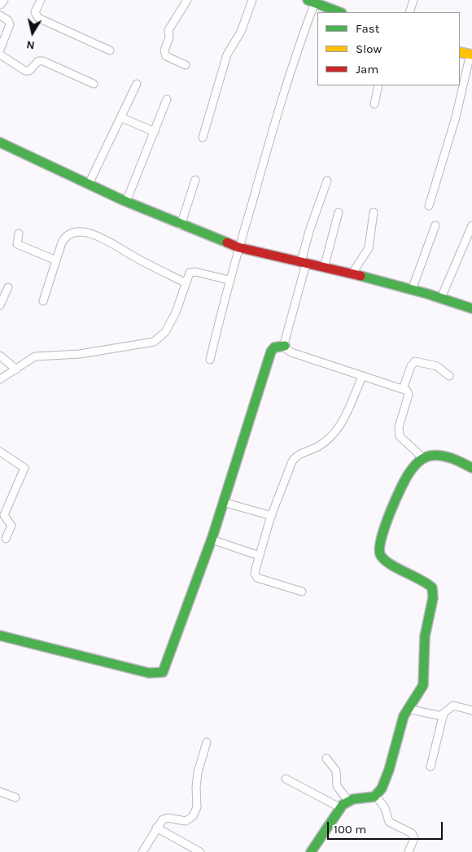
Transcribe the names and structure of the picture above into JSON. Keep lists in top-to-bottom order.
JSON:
{
  "legend": ["Fast", "Slow", "Jam"],
  "scale_bar": "100 m",
  "north": "bottom"
}
